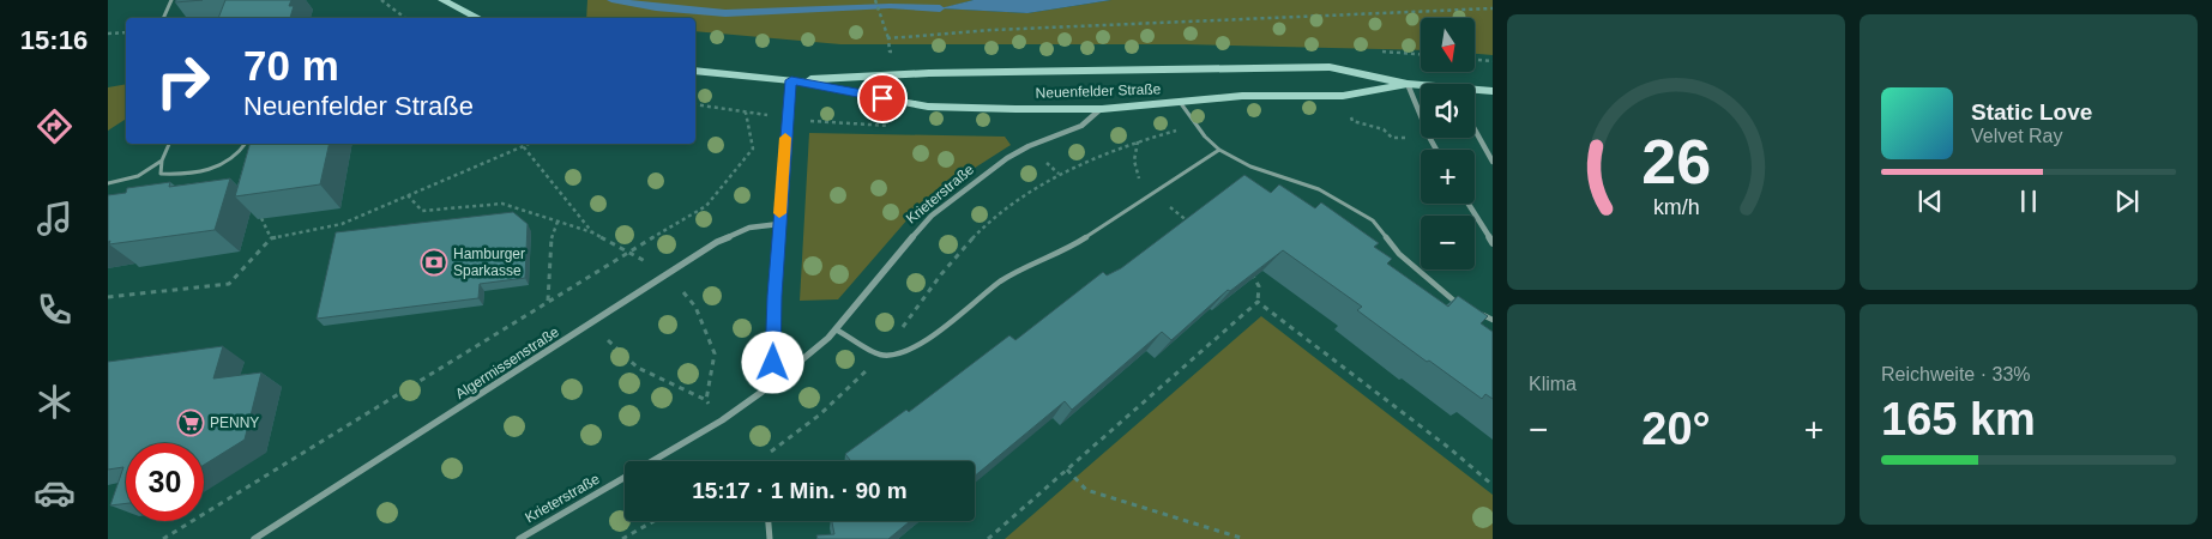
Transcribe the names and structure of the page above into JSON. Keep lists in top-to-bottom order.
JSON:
{
  "streets": {
    "main road": ["Neuenfelder Straße"],
    "street": ["Krieterstraße", "Algermissenstraße"]
  },
  "crossings": [
    ["Neuenfelder Straße", "Krieterstraße"]
  ],
  "places": {
    "bank": ["Hamburger Sparkasse"],
    "supermarket": ["PENNY"]
  },
  "north": "bottom",
  "page": {
    "tabs": "15:16",
    "map_buttons": ["+", "−"],
    "turn": ["70 m", "Neuenfelder Straße"],
    "song": ["Static Love", "Velvet Ray"],
    "tile": [
      "Klima",
      ["Reichweite · 33%", "165 km"]
    ],
    "heat": ["−", "20°", "+"],
    "limit": "30",
    "trip": "15:17 · 1 Min. · 90 m",
    "gauge": ["26", "km/h"]
  }
}
